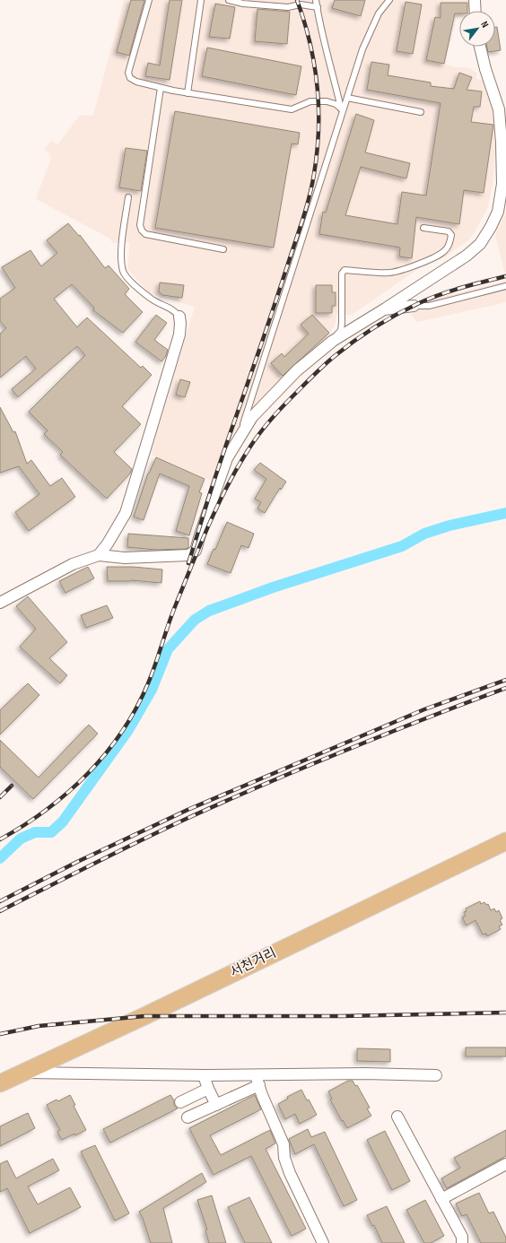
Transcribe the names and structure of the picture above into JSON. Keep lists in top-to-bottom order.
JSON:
{
  "streets": {
    "main road": ["서천거리"]
  },
  "north": "top right"
}
